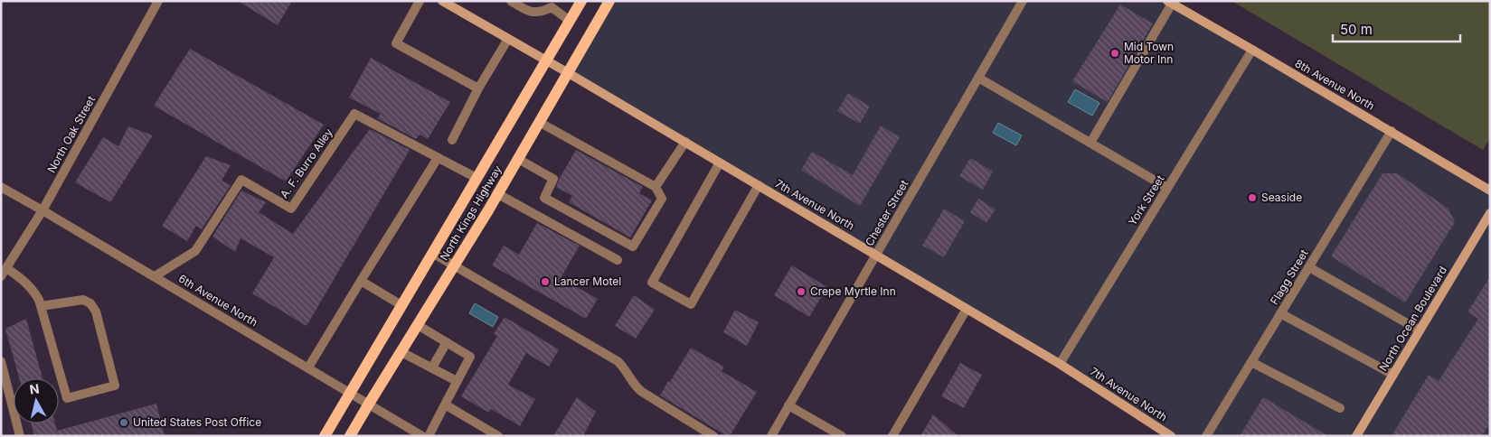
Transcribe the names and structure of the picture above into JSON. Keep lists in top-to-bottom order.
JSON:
{
  "streets": {
    "main road": ["North Kings Highway"],
    "street": [
      "8th Avenue North",
      "North Oak Street",
      "A. F. Burro Alley",
      "York Street",
      "7th Avenue North",
      "Chester Street",
      "Flagg Street",
      "6th Avenue North",
      "North Ocean Boulevard"
    ]
  },
  "crossings": [
    ["8th Avenue North", "York Street"],
    ["8th Avenue North", "Flagg Street"],
    ["North Oak Street", "6th Avenue North"],
    ["A. F. Burro Alley", "North Kings Highway"],
    ["A. F. Burro Alley", "6th Avenue North"],
    ["York Street", "7th Avenue North"],
    ["7th Avenue North", "North Kings Highway"],
    ["7th Avenue North", "Chester Street"],
    ["North Kings Highway", "6th Avenue North"]
  ],
  "places": [
    "Mid Town Motor Inn",
    "Seaside",
    "Lancer Motel",
    "Crepe Myrtle Inn",
    "United States Post Office"
  ],
  "scale_bar": "50 m",
  "north": "top"
}
